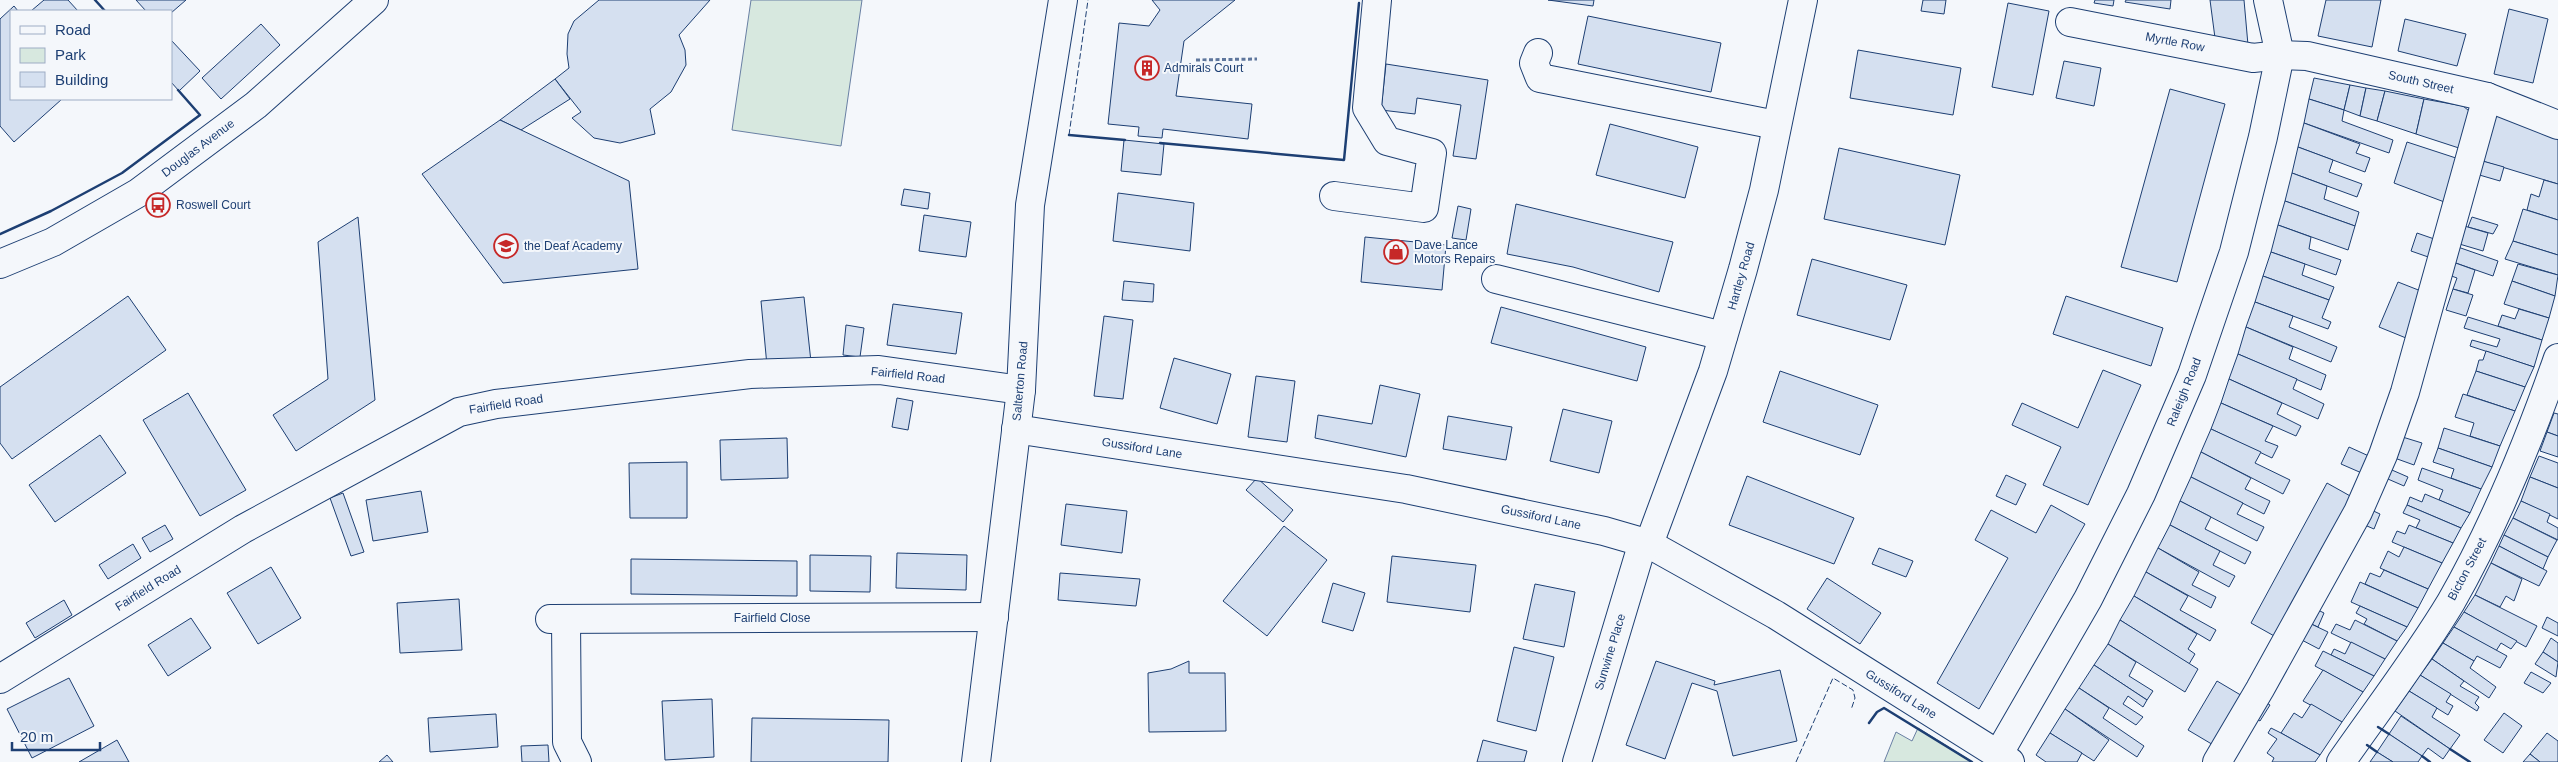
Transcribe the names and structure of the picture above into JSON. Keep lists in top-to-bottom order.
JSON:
{
  "streets": {
    "street": [
      "Myrtle Row",
      "South Street",
      "Douglas Avenue",
      "Hartley Road",
      "Fairfield Road",
      "Salterton Road",
      "Raleigh Road",
      "Gussiford Lane",
      "Bicton Street",
      "Fairfield Close",
      "Sunwine Place"
    ]
  },
  "crossings": [
    ["Myrtle Row", "South Street"],
    ["Myrtle Row", "Raleigh Road"],
    ["South Street", "Raleigh Road"],
    ["Hartley Road", "Gussiford Lane"],
    ["Hartley Road", "Sunwine Place"],
    ["Fairfield Road", "Salterton Road"],
    ["Salterton Road", "Gussiford Lane"],
    ["Salterton Road", "Fairfield Close"],
    ["Raleigh Road", "Gussiford Lane"],
    ["Gussiford Lane", "Sunwine Place"]
  ],
  "places": {
    "building": ["Admirals Court"],
    "bus stop": ["Roswell Court"],
    "school or university": ["the Deaf Academy"],
    "shop": ["Dave Lance Motors Repairs"]
  },
  "legend": ["Road", "Park", "Building"],
  "scale_bar": "20 m"
}
